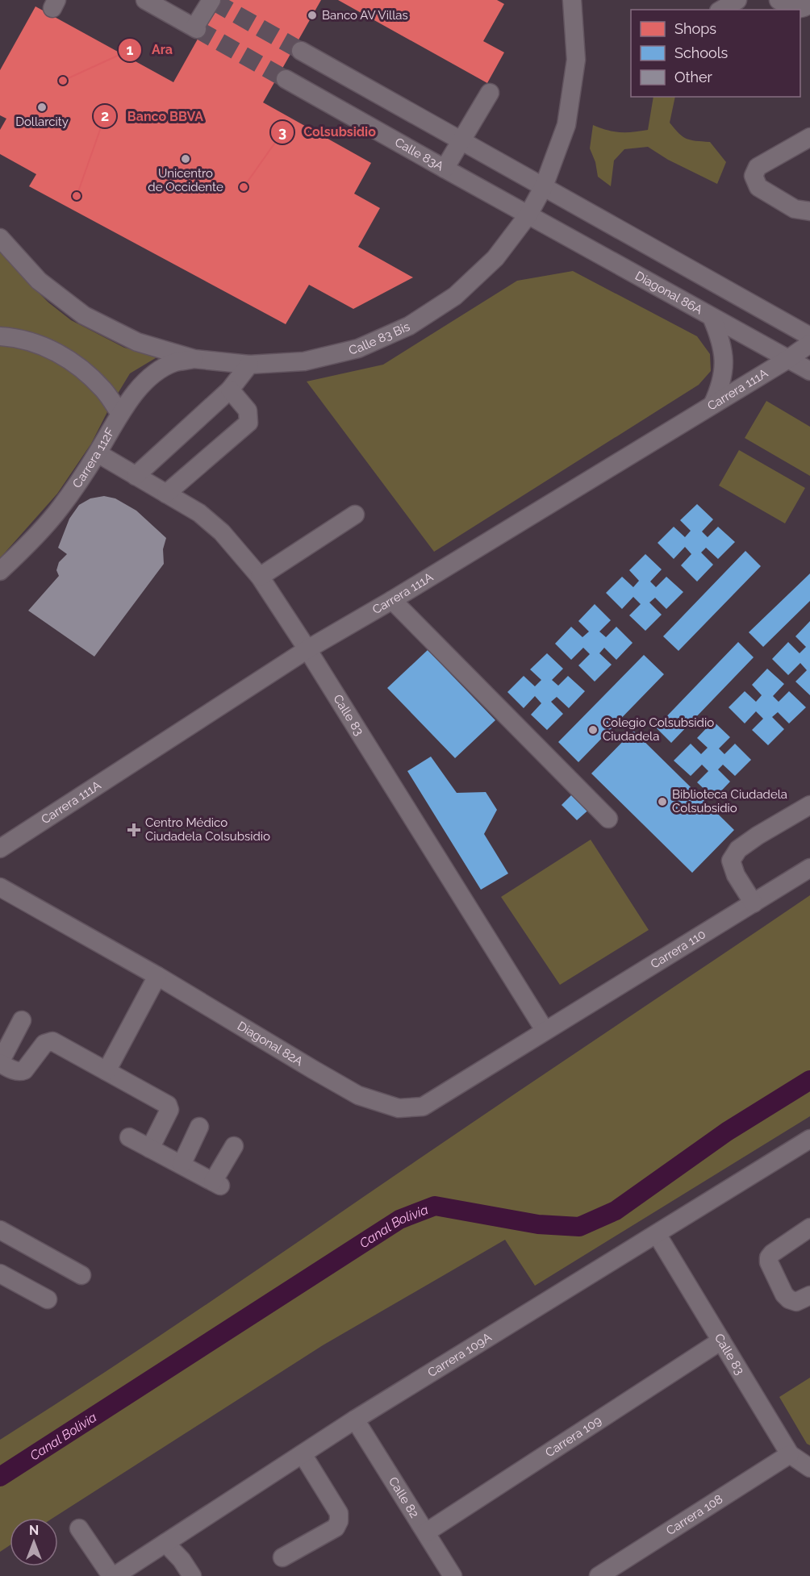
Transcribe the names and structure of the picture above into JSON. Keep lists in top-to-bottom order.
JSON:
{
  "streets": {
    "street": [
      "Calle 83A",
      "Diagonal 86A",
      "Calle 83 Bis",
      "Carrera 111A",
      "Carrera 112F",
      "Calle 83",
      "Carrera 110",
      "Diagonal 82A",
      "Carrera 109A",
      "Carrera 109",
      "Calle 82",
      "Carrera 108"
    ]
  },
  "crossings": [
    ["Calle 83A", "Diagonal 86A"],
    ["Calle 83A", "Calle 83 Bis"],
    ["Diagonal 86A", "Calle 83 Bis"],
    ["Diagonal 86A", "Carrera 111A"],
    ["Calle 83 Bis", "Carrera 112F"],
    ["Carrera 111A", "Calle 83"],
    ["Carrera 112F", "Calle 83"],
    ["Calle 83", "Carrera 110"],
    ["Calle 83", "Diagonal 82A"],
    ["Calle 83", "Carrera 109A"],
    ["Calle 83", "Carrera 109"],
    ["Calle 83", "Carrera 108"],
    ["Carrera 110", "Diagonal 82A"],
    ["Carrera 109A", "Calle 82"],
    ["Carrera 109", "Calle 82"]
  ],
  "water": ["Canal Bolivia"],
  "places": {
    "other": [
      "Banco AV Villas",
      "Ara",
      "Dollarcity",
      "Unicentro de Occidente",
      "Colsubsidio",
      "Banco BBVA",
      "Colegio Colsubsidio Ciudadela",
      "Biblioteca Ciudadela Colsubsidio"
    ],
    "health": ["Centro Médico Ciudadela Colsubsidio"]
  },
  "legend": ["Shops", "Schools", "Other"],
  "north": "top"
}
